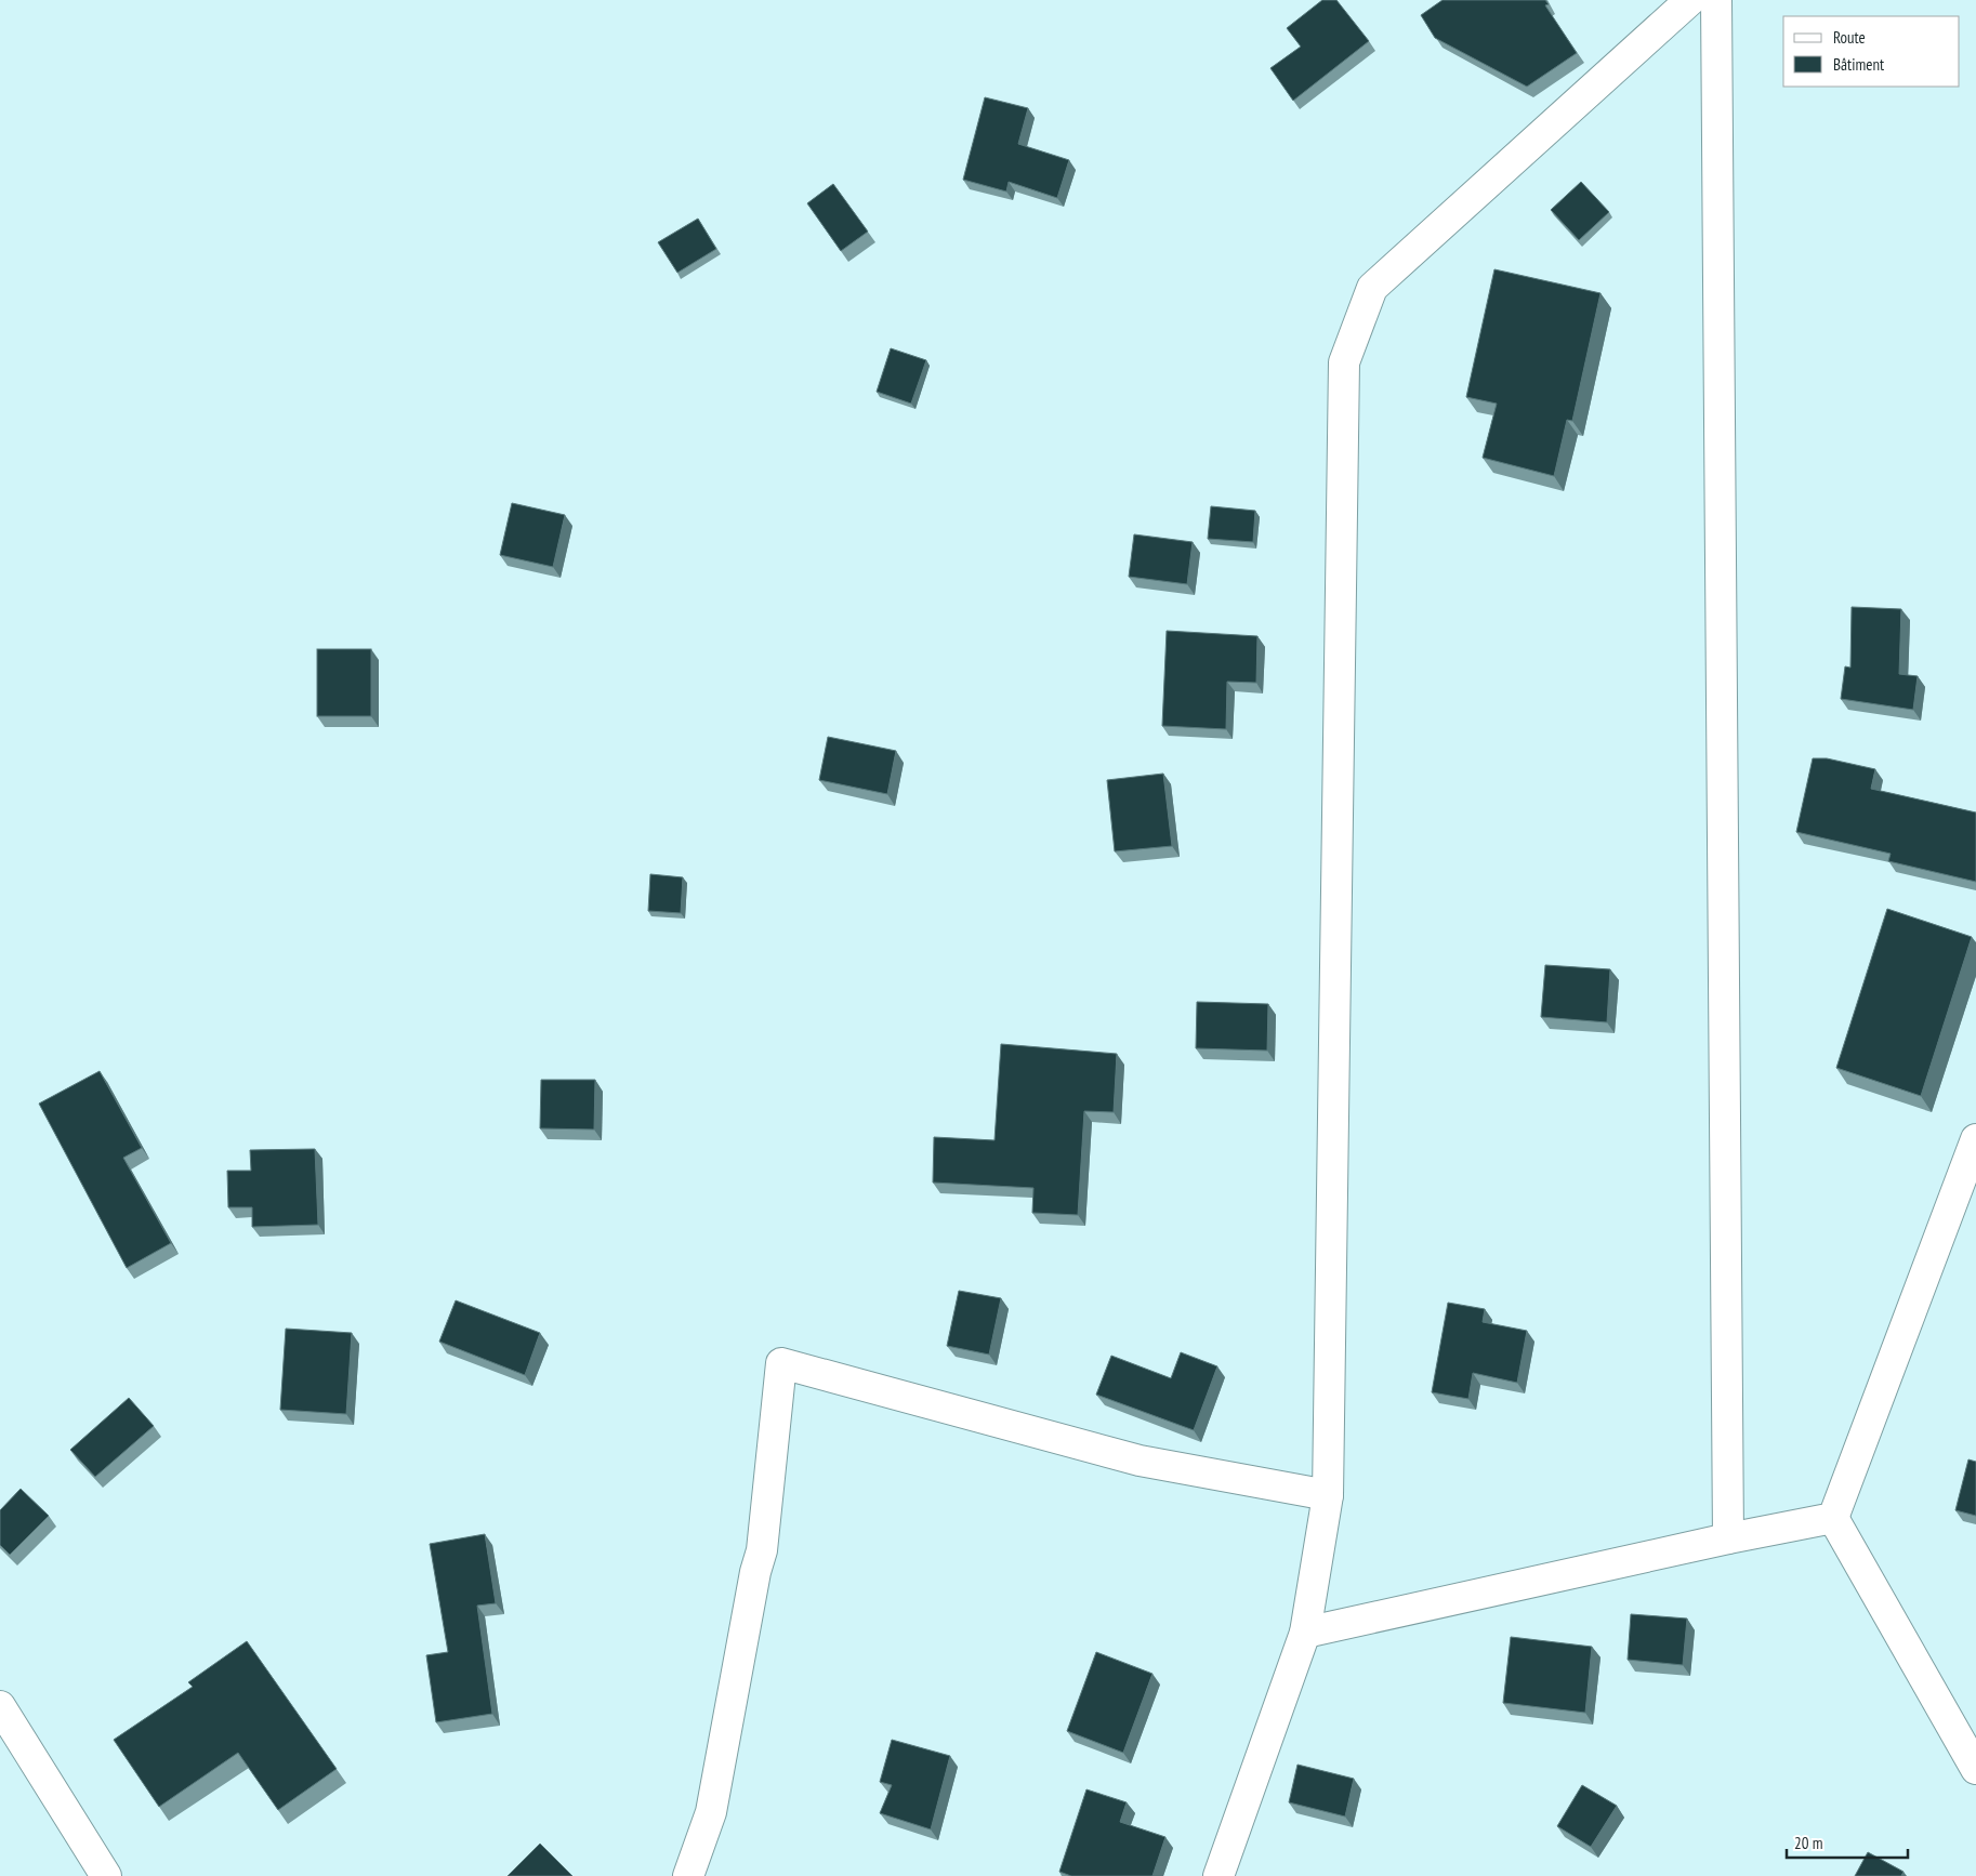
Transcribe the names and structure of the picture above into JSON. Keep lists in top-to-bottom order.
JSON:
{
  "legend": ["Route", "Bâtiment"],
  "scale_bar": "20 m"
}
